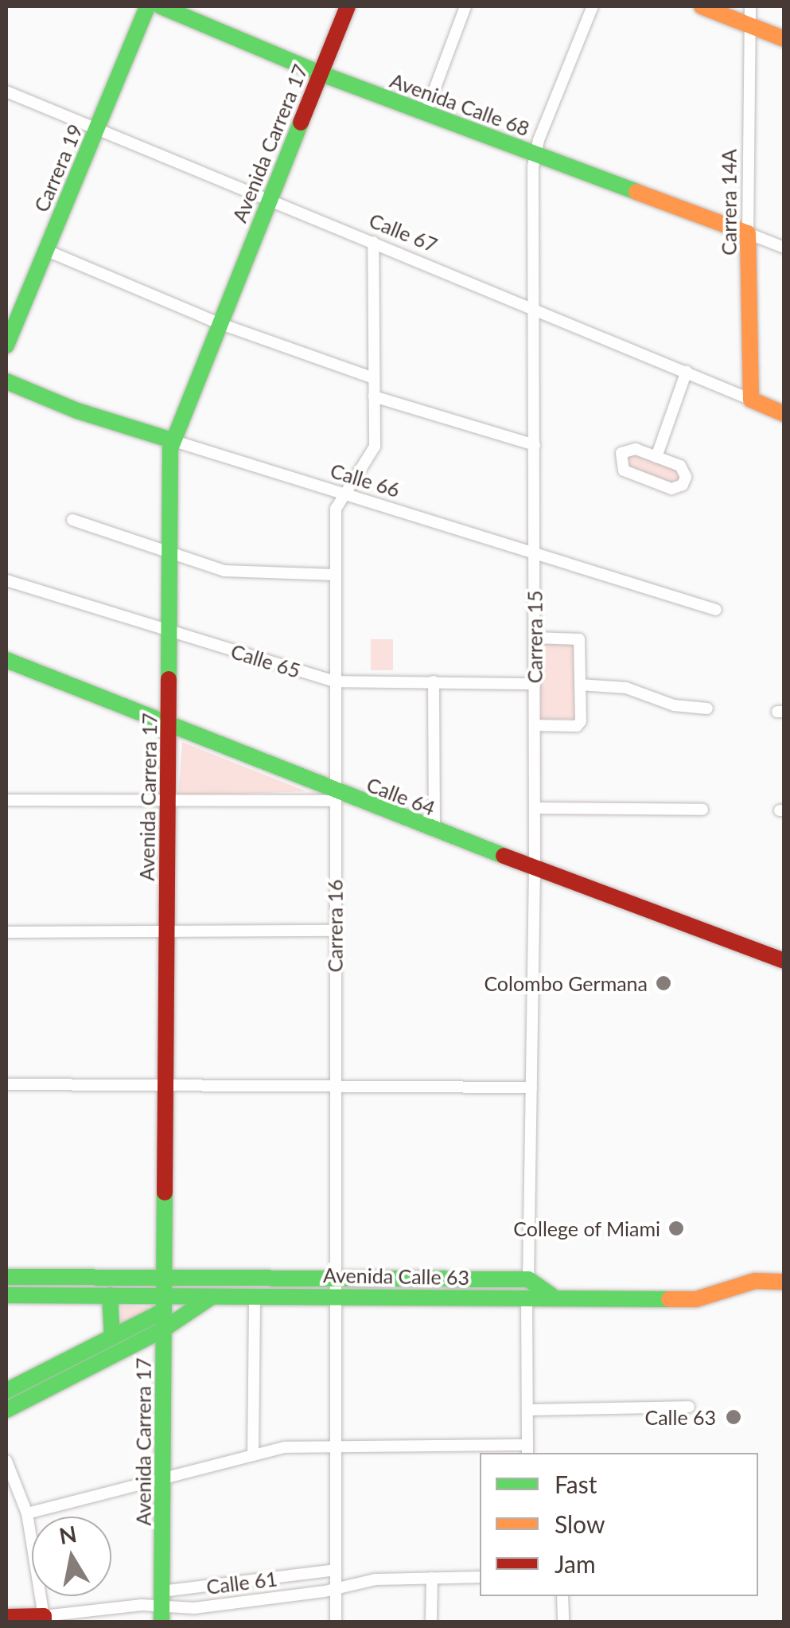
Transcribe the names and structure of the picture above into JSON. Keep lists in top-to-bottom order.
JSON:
{
  "streets": {
    "main road": [
      "Avenida Calle 68",
      "Avenida Carrera 17",
      "Carrera 19",
      "Carrera 14A",
      "Calle 67",
      "Calle 66",
      "Calle 64",
      "Avenida Calle 63",
      "Calle 61"
    ],
    "street": ["Carrera 15", "Calle 65", "Carrera 16"]
  },
  "crossings": [
    ["Avenida Calle 68", "Avenida Carrera 17"],
    ["Avenida Calle 68", "Carrera 14A"],
    ["Avenida Calle 68", "Carrera 15"],
    ["Avenida Carrera 17", "Calle 67"],
    ["Avenida Carrera 17", "Calle 66"],
    ["Avenida Carrera 17", "Calle 65"],
    ["Avenida Carrera 17", "Calle 64"],
    ["Avenida Carrera 17", "Avenida Calle 63"],
    ["Avenida Carrera 17", "Calle 61"],
    ["Carrera 19", "Calle 67"],
    ["Carrera 14A", "Calle 67"],
    ["Calle 67", "Carrera 15"],
    ["Calle 66", "Carrera 15"],
    ["Calle 66", "Carrera 16"],
    ["Carrera 15", "Calle 65"],
    ["Carrera 15", "Calle 64"],
    ["Carrera 15", "Avenida Calle 63"],
    ["Calle 65", "Carrera 16"],
    ["Calle 64", "Carrera 16"],
    ["Carrera 16", "Avenida Calle 63"],
    ["Carrera 16", "Calle 61"]
  ],
  "places": ["Colombo Germana", "College of Miami", "Calle 63"],
  "legend": ["Fast", "Slow", "Jam"],
  "north": "top"
}
